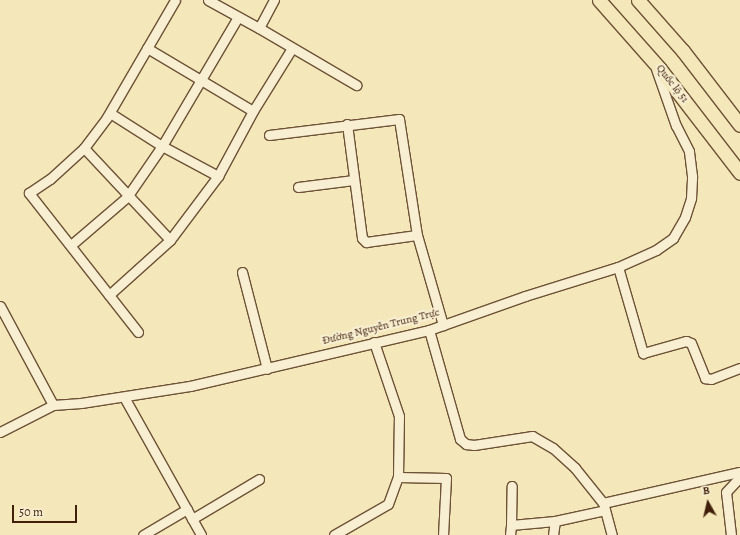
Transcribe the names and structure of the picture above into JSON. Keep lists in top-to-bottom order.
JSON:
{
  "streets": {
    "highway": ["Quốc lộ 51"],
    "street": ["Đường Nguyễn Trung Trực"]
  },
  "crossings": [
    ["Quốc lộ 51", "Đường Nguyễn Trung Trực"]
  ],
  "scale_bar": "50 m",
  "north": "top"
}
